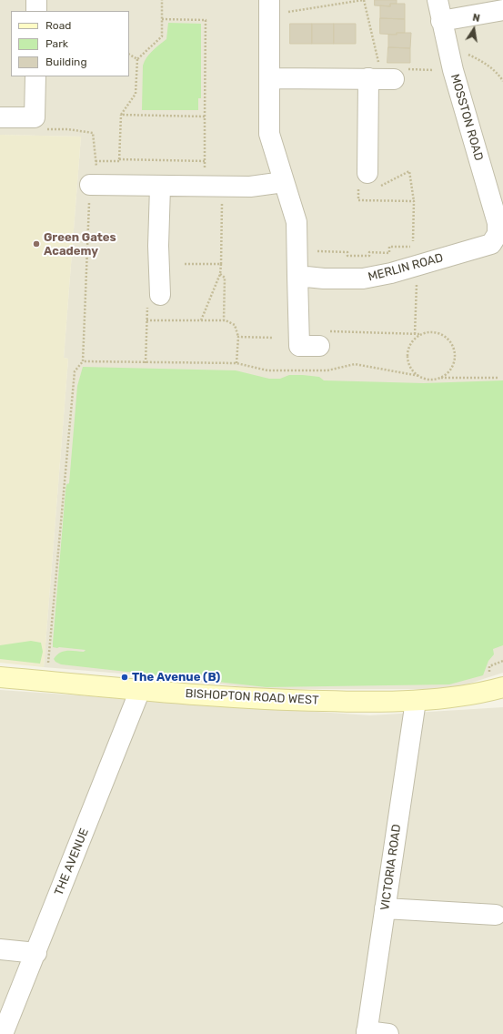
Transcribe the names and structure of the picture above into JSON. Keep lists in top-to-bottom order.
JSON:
{
  "streets": {
    "street": [
      "MOSSTON ROAD",
      "MERLIN ROAD",
      "BISHOPTON ROAD WEST",
      "THE AVENUE",
      "VICTORIA ROAD"
    ]
  },
  "crossings": [
    ["MOSSTON ROAD", "MERLIN ROAD"],
    ["BISHOPTON ROAD WEST", "THE AVENUE"],
    ["BISHOPTON ROAD WEST", "VICTORIA ROAD"]
  ],
  "places": ["Green Gates Academy", "The Avenue (B)"],
  "legend": ["Road", "Park", "Building"],
  "north": "top"
}
